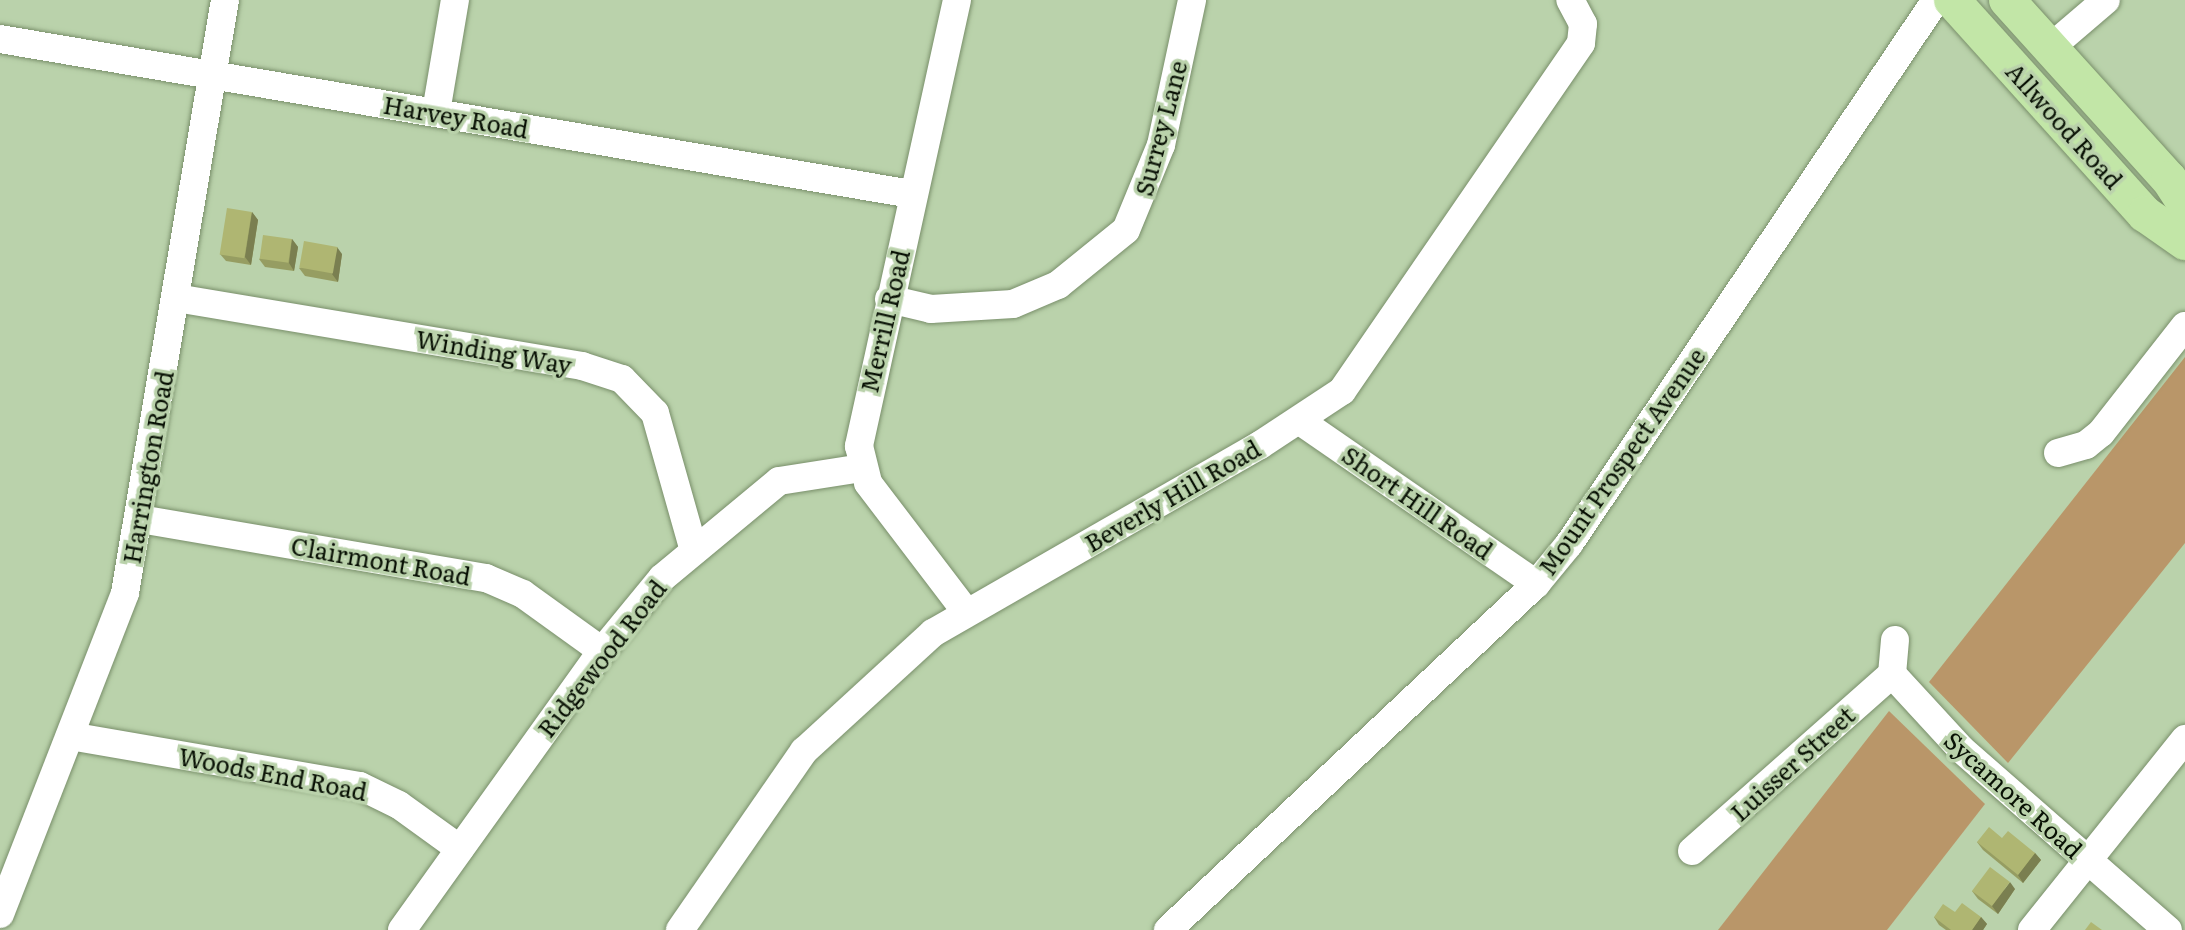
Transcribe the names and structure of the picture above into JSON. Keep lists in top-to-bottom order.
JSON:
{
  "streets": {
    "main road": ["Allwood Road"],
    "street": [
      "Harvey Road",
      "Surrey Lane",
      "Merrill Road",
      "Winding Way",
      "Mount Prospect Avenue",
      "Harrington Road",
      "Beverly Hill Road",
      "Short Hill Road",
      "Clairmont Road",
      "Ridgewood Road",
      "Luisser Street",
      "Woods End Road",
      "Sycamore Road"
    ]
  },
  "crossings": [
    ["Harvey Road", "Merrill Road"],
    ["Harvey Road", "Harrington Road"],
    ["Surrey Lane", "Merrill Road"],
    ["Merrill Road", "Beverly Hill Road"],
    ["Merrill Road", "Ridgewood Road"],
    ["Winding Way", "Harrington Road"],
    ["Winding Way", "Ridgewood Road"],
    ["Mount Prospect Avenue", "Short Hill Road"],
    ["Harrington Road", "Clairmont Road"],
    ["Harrington Road", "Woods End Road"],
    ["Beverly Hill Road", "Short Hill Road"],
    ["Clairmont Road", "Ridgewood Road"],
    ["Ridgewood Road", "Woods End Road"],
    ["Luisser Street", "Sycamore Road"]
  ]
}
